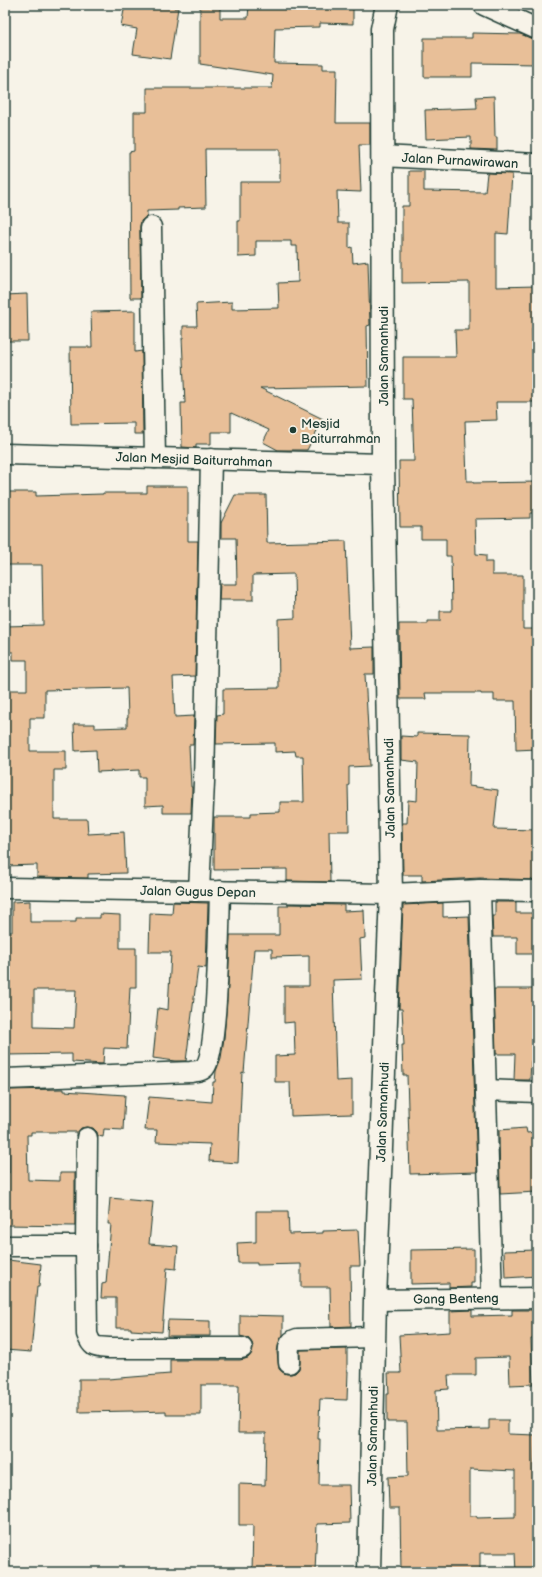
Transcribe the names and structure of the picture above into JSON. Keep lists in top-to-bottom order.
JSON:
{
  "streets": {
    "street": [
      "Jalan Purnawirawan",
      "Jalan Samanhudi",
      "Jalan Mesjid Baiturrahman",
      "Jalan Gugus Depan",
      "Gang Benteng"
    ]
  },
  "crossings": [
    ["Jalan Purnawirawan", "Jalan Samanhudi"],
    ["Jalan Samanhudi", "Jalan Mesjid Baiturrahman"],
    ["Jalan Samanhudi", "Jalan Gugus Depan"],
    ["Jalan Samanhudi", "Gang Benteng"]
  ],
  "places": ["Mesjid Baiturrahman"]
}
